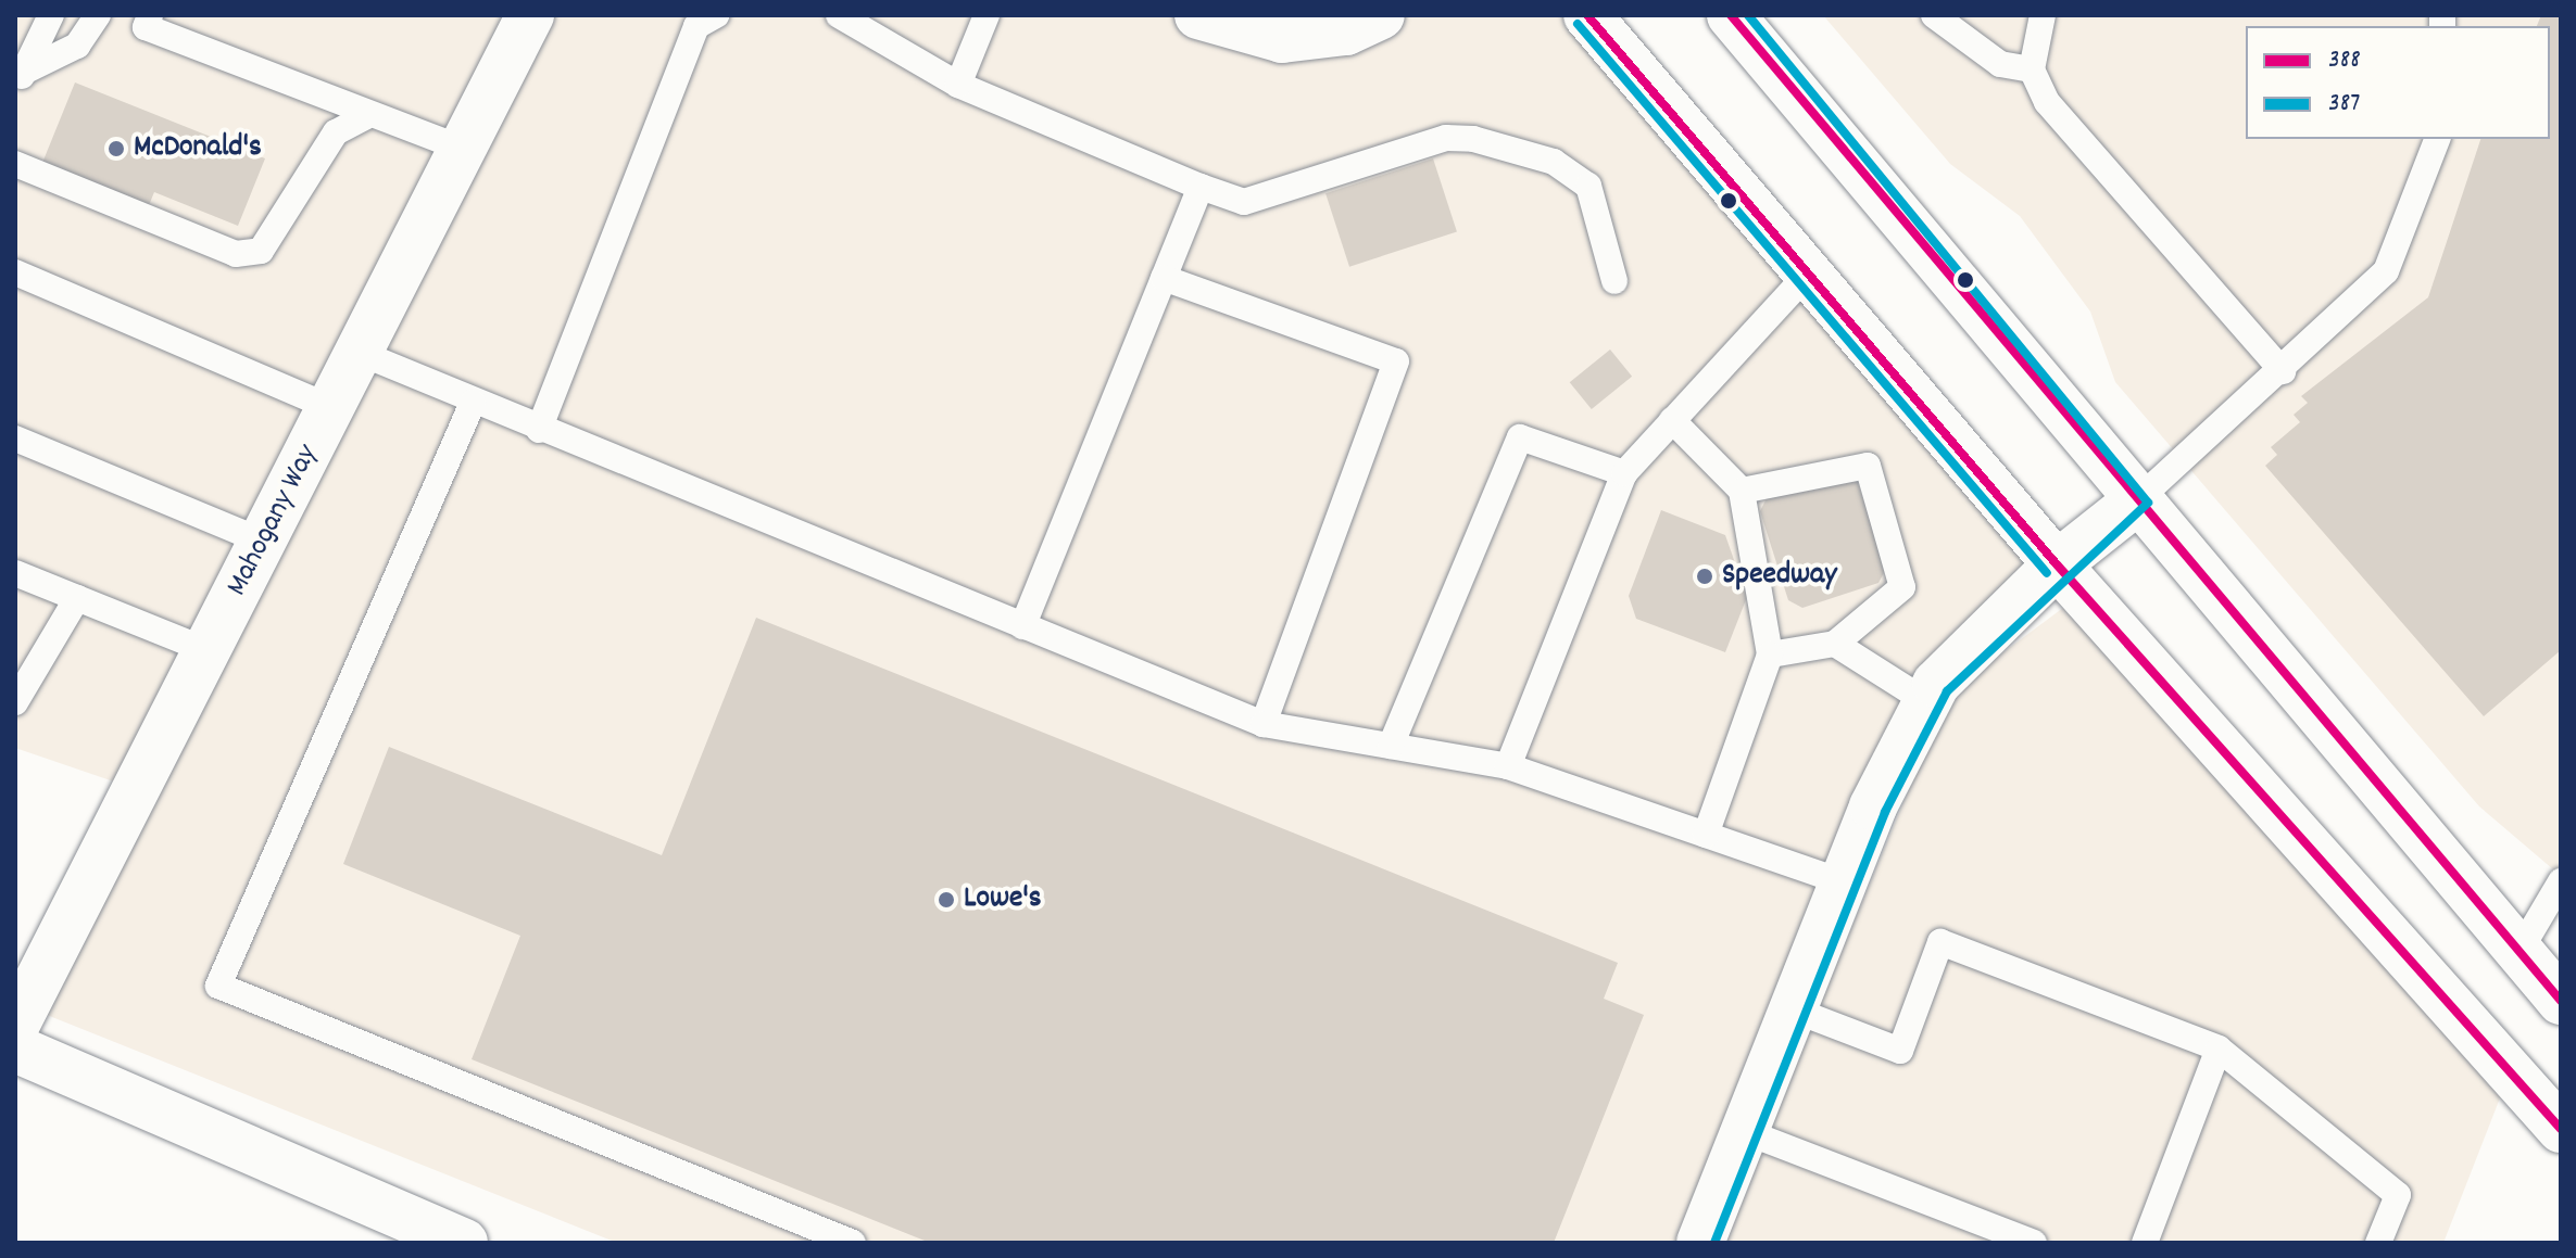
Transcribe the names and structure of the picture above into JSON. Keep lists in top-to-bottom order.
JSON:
{
  "streets": {
    "main road": ["Mahogany Way"]
  },
  "places": ["McDonald's", "Speedway", "Lowe's"],
  "lines": ["transit line 388", "transit line 387"],
  "legend": ["388", "387"]
}
